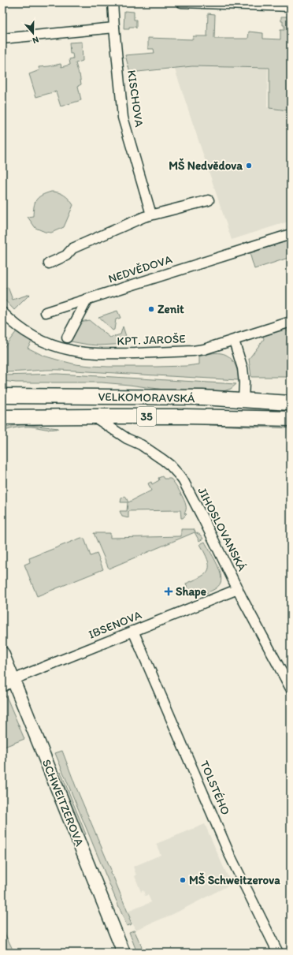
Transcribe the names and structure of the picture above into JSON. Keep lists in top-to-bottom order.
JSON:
{
  "streets": {
    "main road": ["VELKOMORAVSKÁ", "35"],
    "street": [
      "KISCHOVA",
      "NEDVĚDOVA",
      "KPT. JAROŠE",
      "JIHOSLOVANSKÁ",
      "IBSENOVA",
      "TOLSTÉHO",
      "SCHWEITZEROVA"
    ]
  },
  "crossings": [
    ["VELKOMORAVSKÁ", "JIHOSLOVANSKÁ"],
    ["JIHOSLOVANSKÁ", "IBSENOVA"],
    ["IBSENOVA", "TOLSTÉHO"],
    ["IBSENOVA", "SCHWEITZEROVA"]
  ],
  "places": {
    "other": ["MŠ Nedvědova", "Zenit", "MŠ Schweitzerova"],
    "health": ["Shape"]
  },
  "north": "bottom"
}
